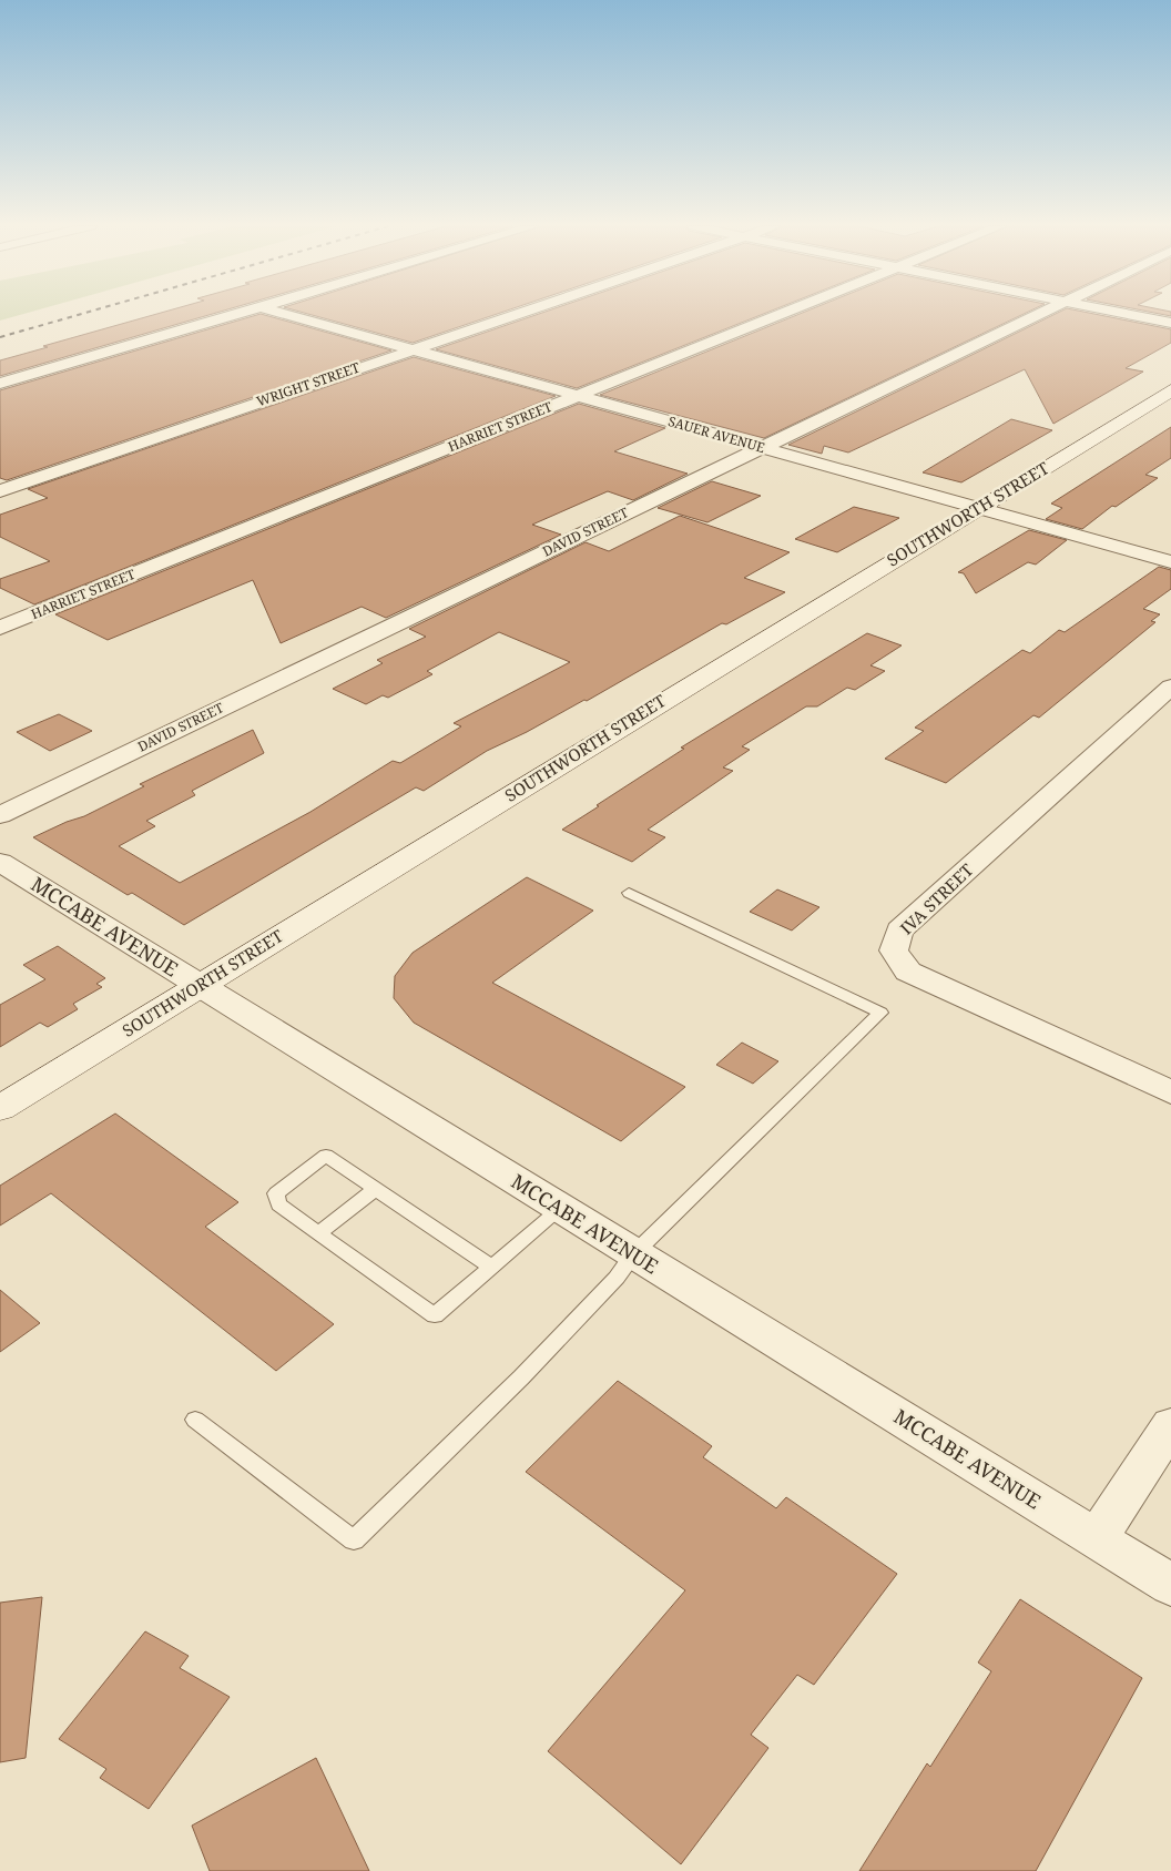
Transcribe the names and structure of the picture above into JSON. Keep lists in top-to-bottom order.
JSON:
{
  "streets": {
    "main road": ["SOUTHWORTH STREET"],
    "street": [
      "WRIGHT STREET",
      "HARRIET STREET",
      "SAUER AVENUE",
      "DAVID STREET",
      "IVA STREET",
      "MCCABE AVENUE"
    ]
  },
  "crossings": [
    ["WRIGHT STREET", "SAUER AVENUE"],
    ["HARRIET STREET", "SAUER AVENUE"],
    ["SAUER AVENUE", "SOUTHWORTH STREET"],
    ["SAUER AVENUE", "DAVID STREET"],
    ["SOUTHWORTH STREET", "MCCABE AVENUE"]
  ]
}
